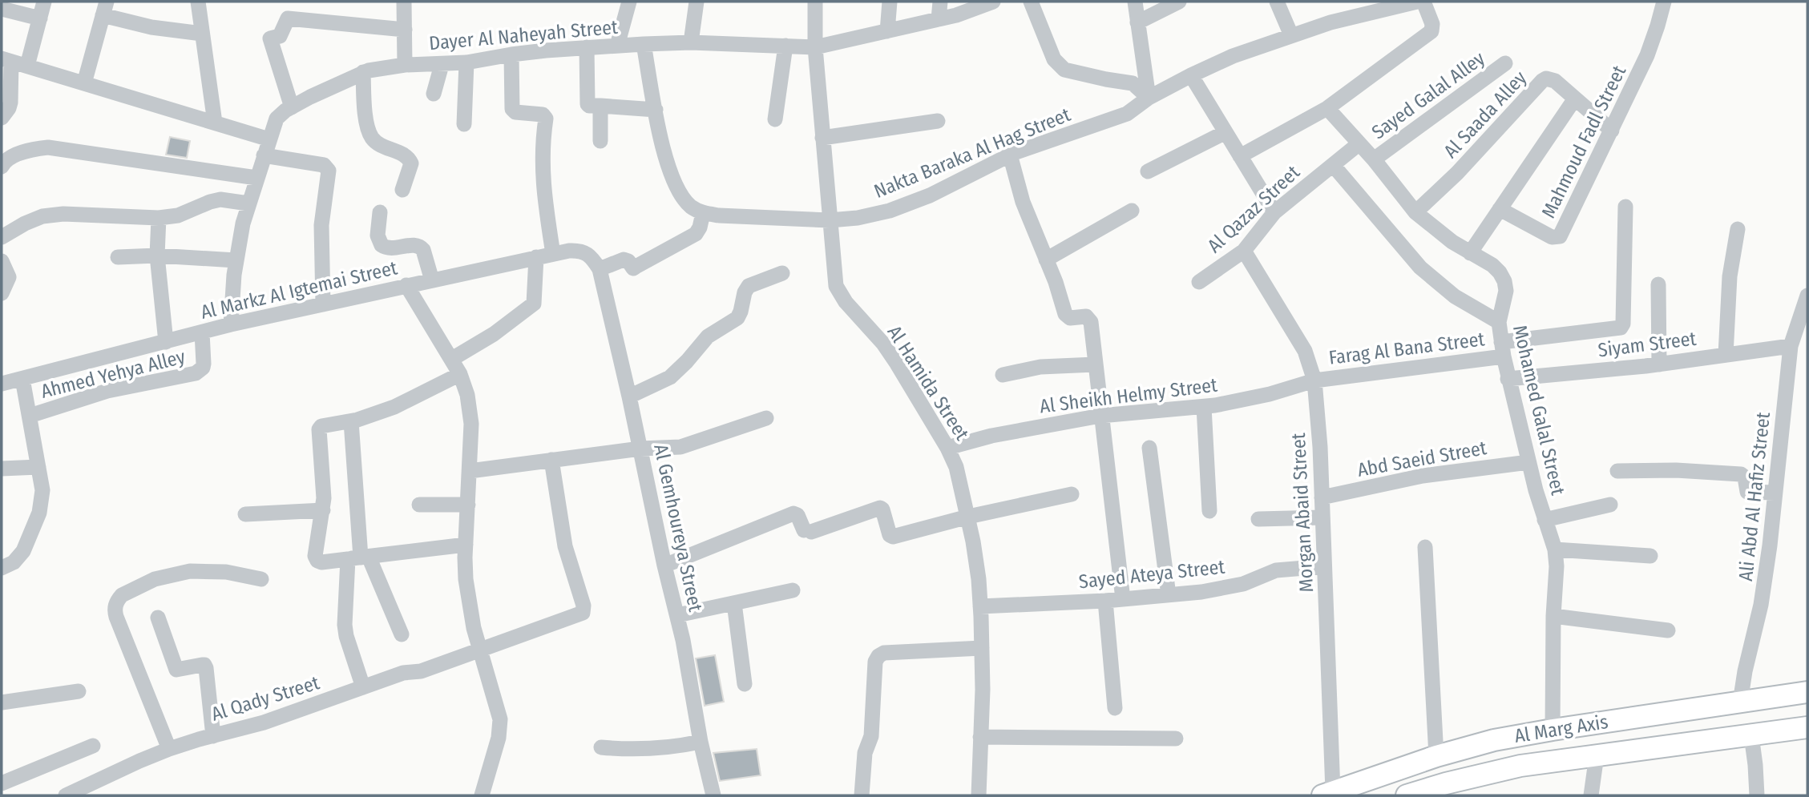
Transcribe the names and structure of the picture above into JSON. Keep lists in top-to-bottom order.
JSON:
{
  "streets": {
    "main road": ["Al Marg Axis"],
    "street": [
      "Dayer Al Naheyah Street",
      "Sayed Galal Alley",
      "Al Saada Alley",
      "Mahmoud Fadl Street",
      "Nakta Baraka Al Hag Street",
      "Al Qazaz Street",
      "Al Markz Al Igtemai Street",
      "Siyam Street",
      "Farag Al Bana Street",
      "Ahmed Yehya Alley",
      "Al Hamida Street",
      "Al Sheikh Helmy Street",
      "Mohamed Galal Street",
      "Abd Saeid Street",
      "Ali Abd Al Hafiz Street",
      "Morgan Abaid Street",
      "Al Gemhoureya Street",
      "Sayed Ateya Street",
      "Al Qady Street"
    ]
  },
  "crossings": [
    ["Dayer Al Naheyah Street", "Al Markz Al Igtemai Street"],
    ["Dayer Al Naheyah Street", "Al Hamida Street"],
    ["Sayed Galal Alley", "Mohamed Galal Street"],
    ["Al Saada Alley", "Mahmoud Fadl Street"],
    ["Al Saada Alley", "Mohamed Galal Street"],
    ["Nakta Baraka Al Hag Street", "Al Hamida Street"],
    ["Al Qazaz Street", "Mohamed Galal Street"],
    ["Al Qazaz Street", "Morgan Abaid Street"],
    ["Al Markz Al Igtemai Street", "Ahmed Yehya Alley"],
    ["Al Markz Al Igtemai Street", "Al Gemhoureya Street"],
    ["Siyam Street", "Mohamed Galal Street"],
    ["Siyam Street", "Ali Abd Al Hafiz Street"],
    ["Farag Al Bana Street", "Al Sheikh Helmy Street"],
    ["Farag Al Bana Street", "Mohamed Galal Street"],
    ["Farag Al Bana Street", "Morgan Abaid Street"],
    ["Al Hamida Street", "Al Sheikh Helmy Street"],
    ["Al Hamida Street", "Sayed Ateya Street"],
    ["Al Sheikh Helmy Street", "Morgan Abaid Street"],
    ["Mohamed Galal Street", "Abd Saeid Street"],
    ["Mohamed Galal Street", "Al Marg Axis"],
    ["Abd Saeid Street", "Morgan Abaid Street"],
    ["Ali Abd Al Hafiz Street", "Al Marg Axis"],
    ["Morgan Abaid Street", "Sayed Ateya Street"],
    ["Morgan Abaid Street", "Al Marg Axis"]
  ]
}
